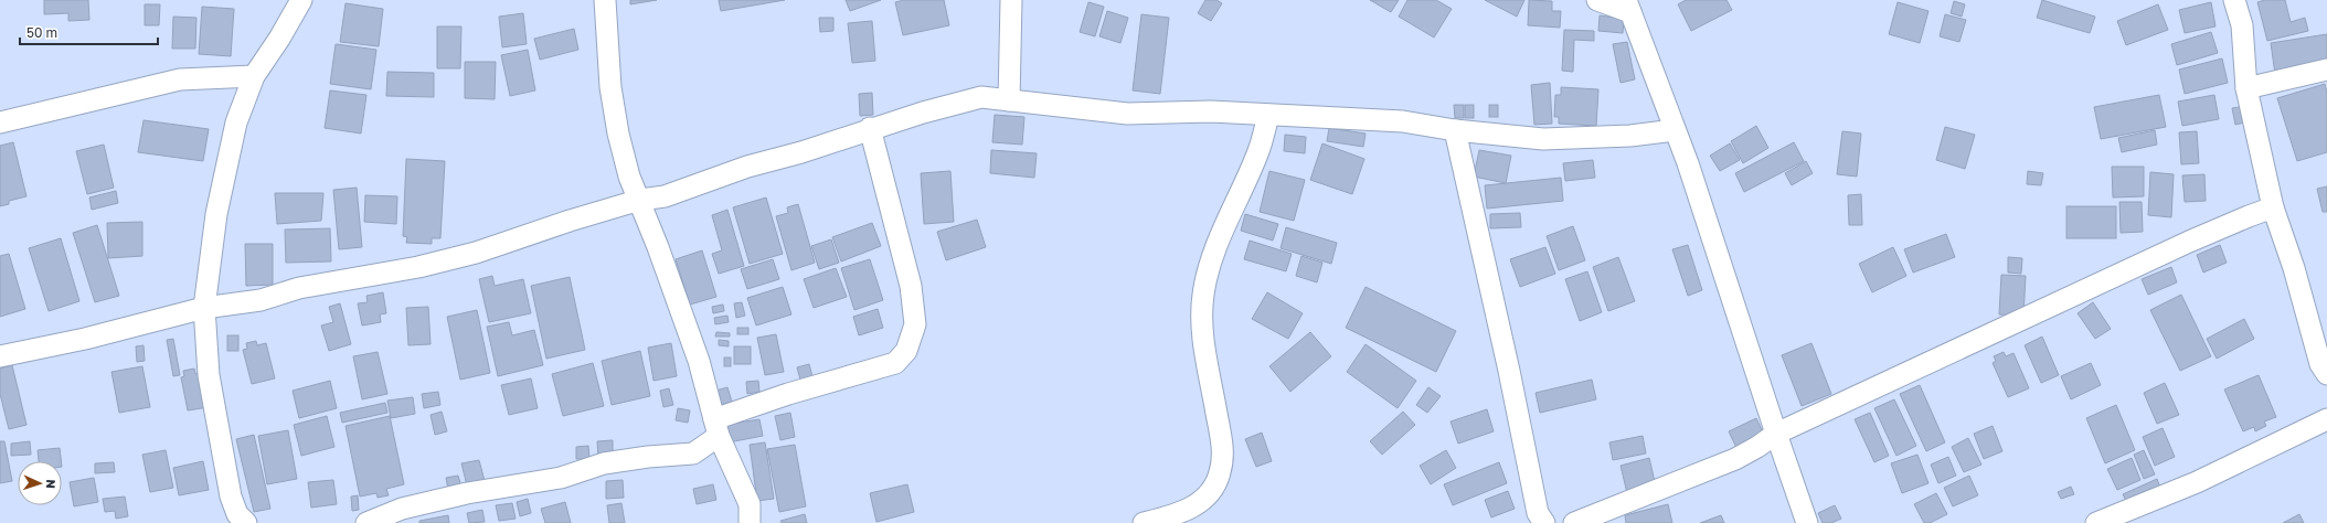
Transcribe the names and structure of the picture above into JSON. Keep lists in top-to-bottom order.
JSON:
{
  "scale_bar": "50 m",
  "north": "right"
}
